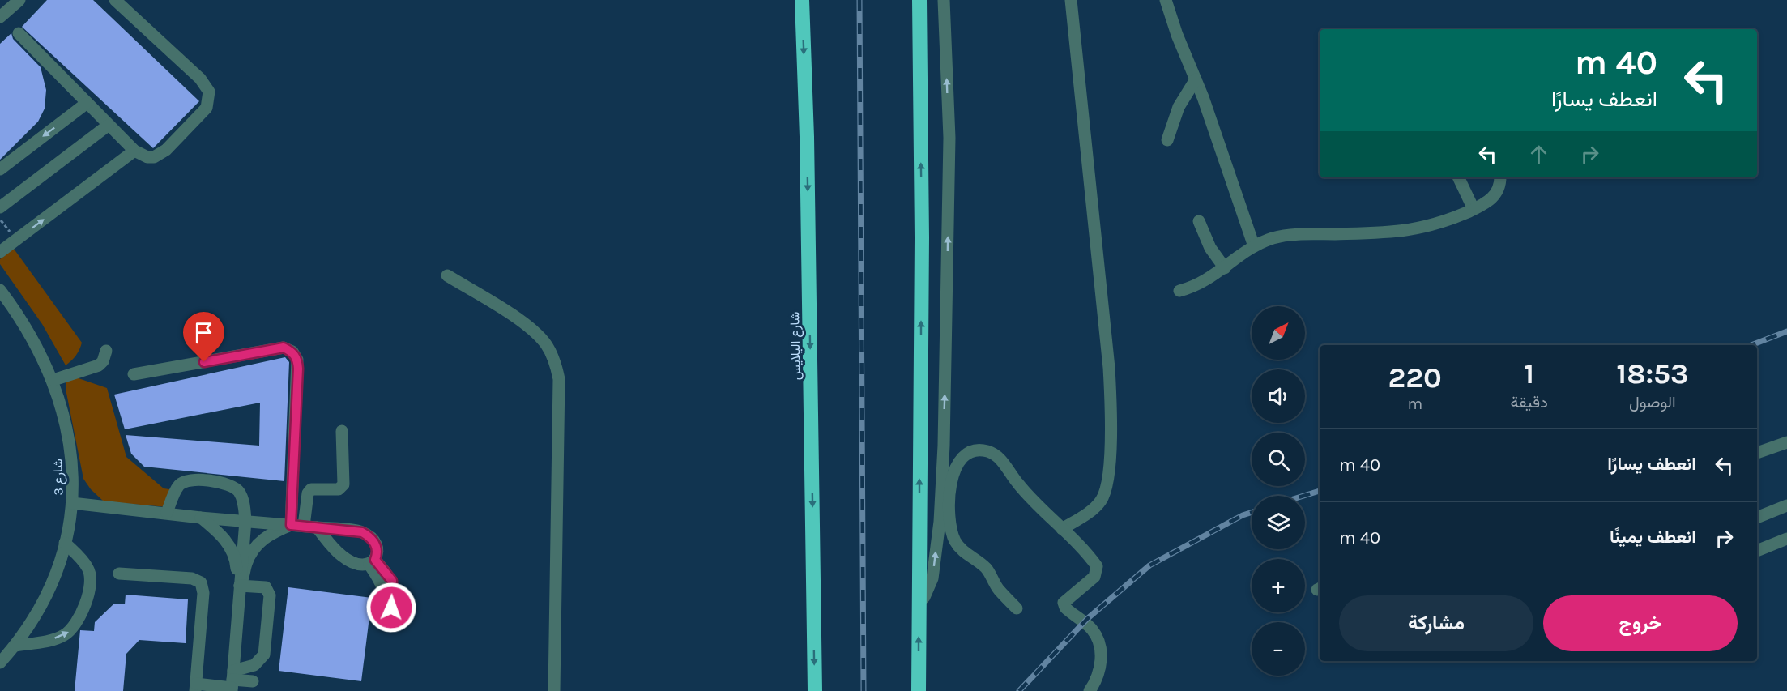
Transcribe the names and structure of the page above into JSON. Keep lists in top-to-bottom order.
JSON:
{
  "streets": {
    "highway": ["شارع اليلايس"],
    "street": ["شارع 3"]
  },
  "north": "top right",
  "page": {
    "turn": ["40 m", "انعطف يسارًا"],
    "map_buttons": ["+", "−"],
    "eta": [
      "18:53",
      "الوصول",
      "1",
      "دقيقة",
      "220",
      "m"
    ],
    "list": [
      {
        "name": "انعطف يسارًا",
        "value": "40 m"
      },
      {
        "name": "انعطف يمينًا",
        "value": "40 m"
      }
    ],
    "buttons": ["خروج", "مشاركة"]
  }
}
